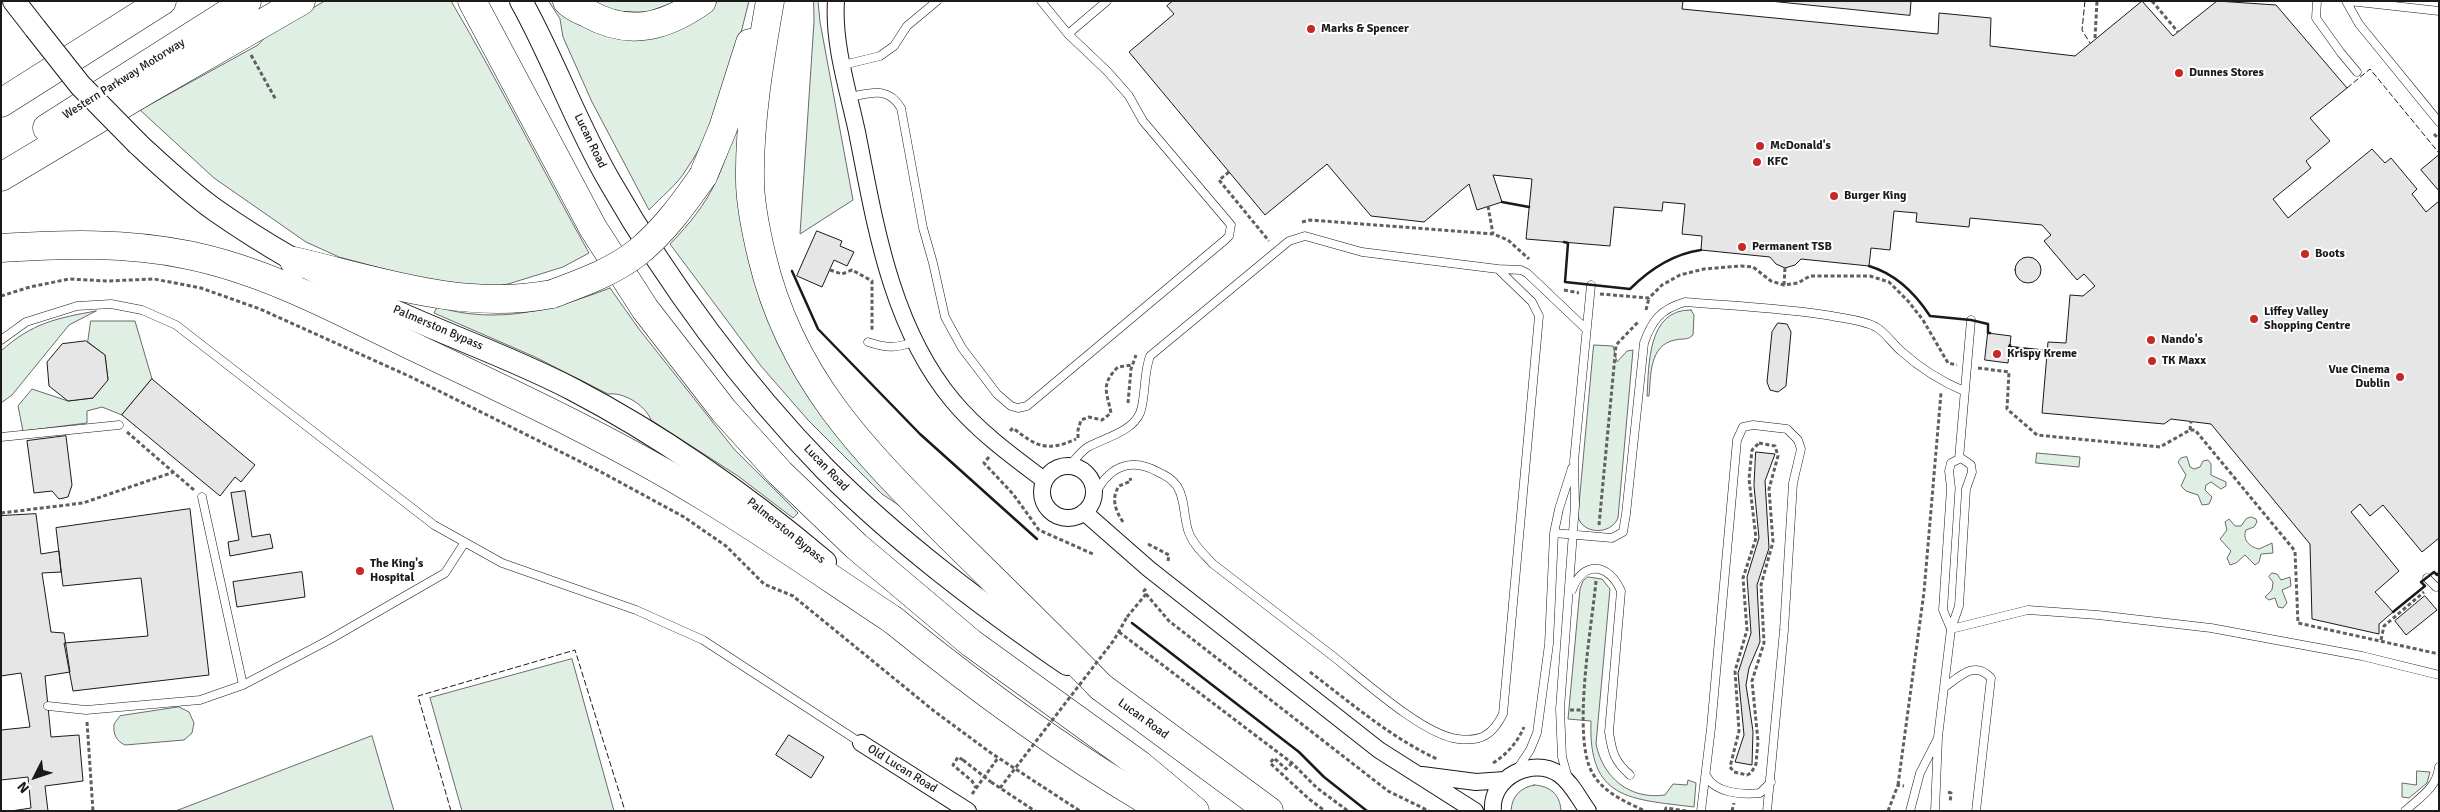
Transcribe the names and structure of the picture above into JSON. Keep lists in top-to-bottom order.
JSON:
{
  "streets": {
    "highway": ["Western Parkway Motorway", "Lucan Road"],
    "main road": ["Palmerston Bypass"],
    "street": ["Old Lucan Road"]
  },
  "places": [
    "Marks & Spencer",
    "Dunnes Stores",
    "McDonald's",
    "KFC",
    "Burger King",
    "Permanent TSB",
    "Boots",
    "Liffey Valley Shopping Centre",
    "Nando's",
    "Krispy Kreme",
    "TK Maxx",
    "Vue Cinema Dublin",
    "The King's Hospital"
  ],
  "north": "bottom left"
}
